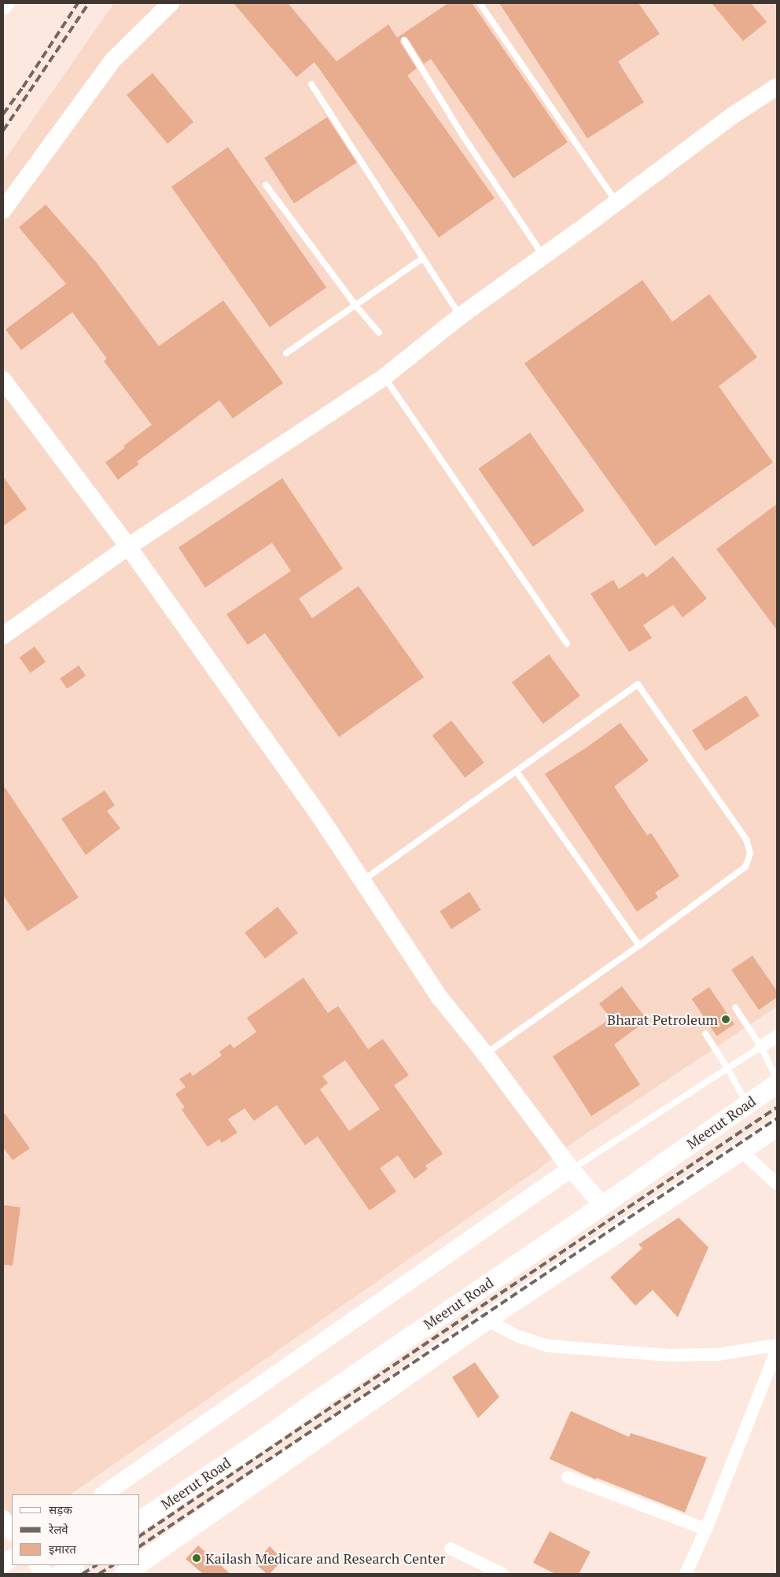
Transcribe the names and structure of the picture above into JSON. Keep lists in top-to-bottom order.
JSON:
{
  "streets": {
    "main road": ["Meerut Road"]
  },
  "places": ["Bharat Petroleum", "Kailash Medicare and Research Center"],
  "legend": ["सड़क", "रेलवे", "इमारत"]
}
